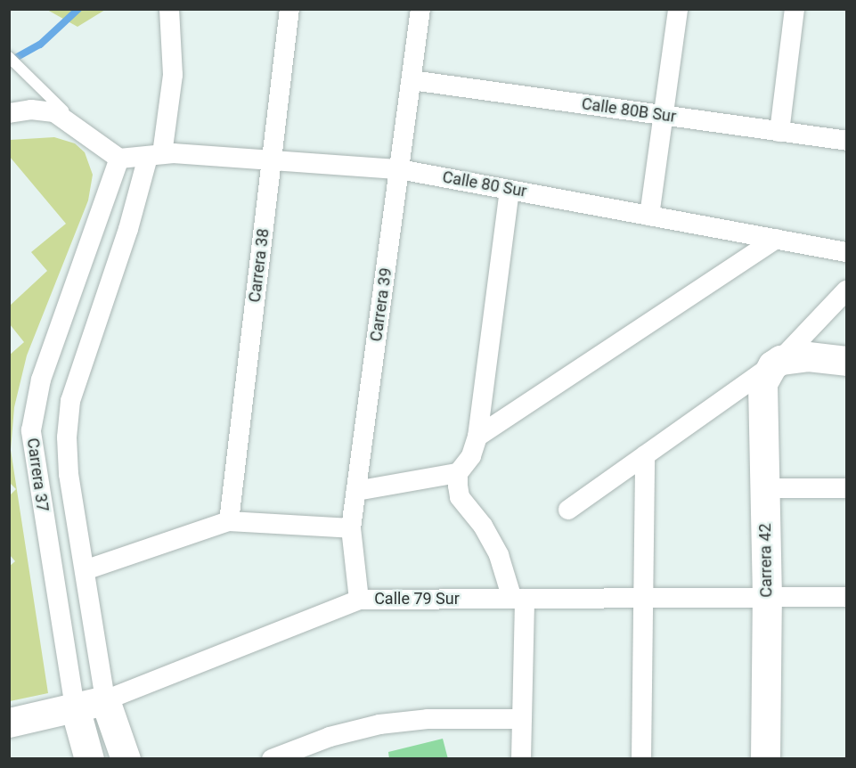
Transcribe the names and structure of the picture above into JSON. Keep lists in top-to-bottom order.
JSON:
{
  "streets": {
    "street": [
      "Calle 80B Sur",
      "Calle 80 Sur",
      "Carrera 38",
      "Carrera 39",
      "Carrera 37",
      "Carrera 42",
      "Calle 79 Sur"
    ]
  },
  "crossings": [
    ["Calle 80B Sur", "Carrera 39"],
    ["Calle 80 Sur", "Carrera 38"],
    ["Calle 80 Sur", "Carrera 39"],
    ["Calle 80 Sur", "Carrera 37"],
    ["Carrera 39", "Calle 79 Sur"],
    ["Carrera 37", "Calle 79 Sur"],
    ["Carrera 42", "Calle 79 Sur"]
  ]
}
